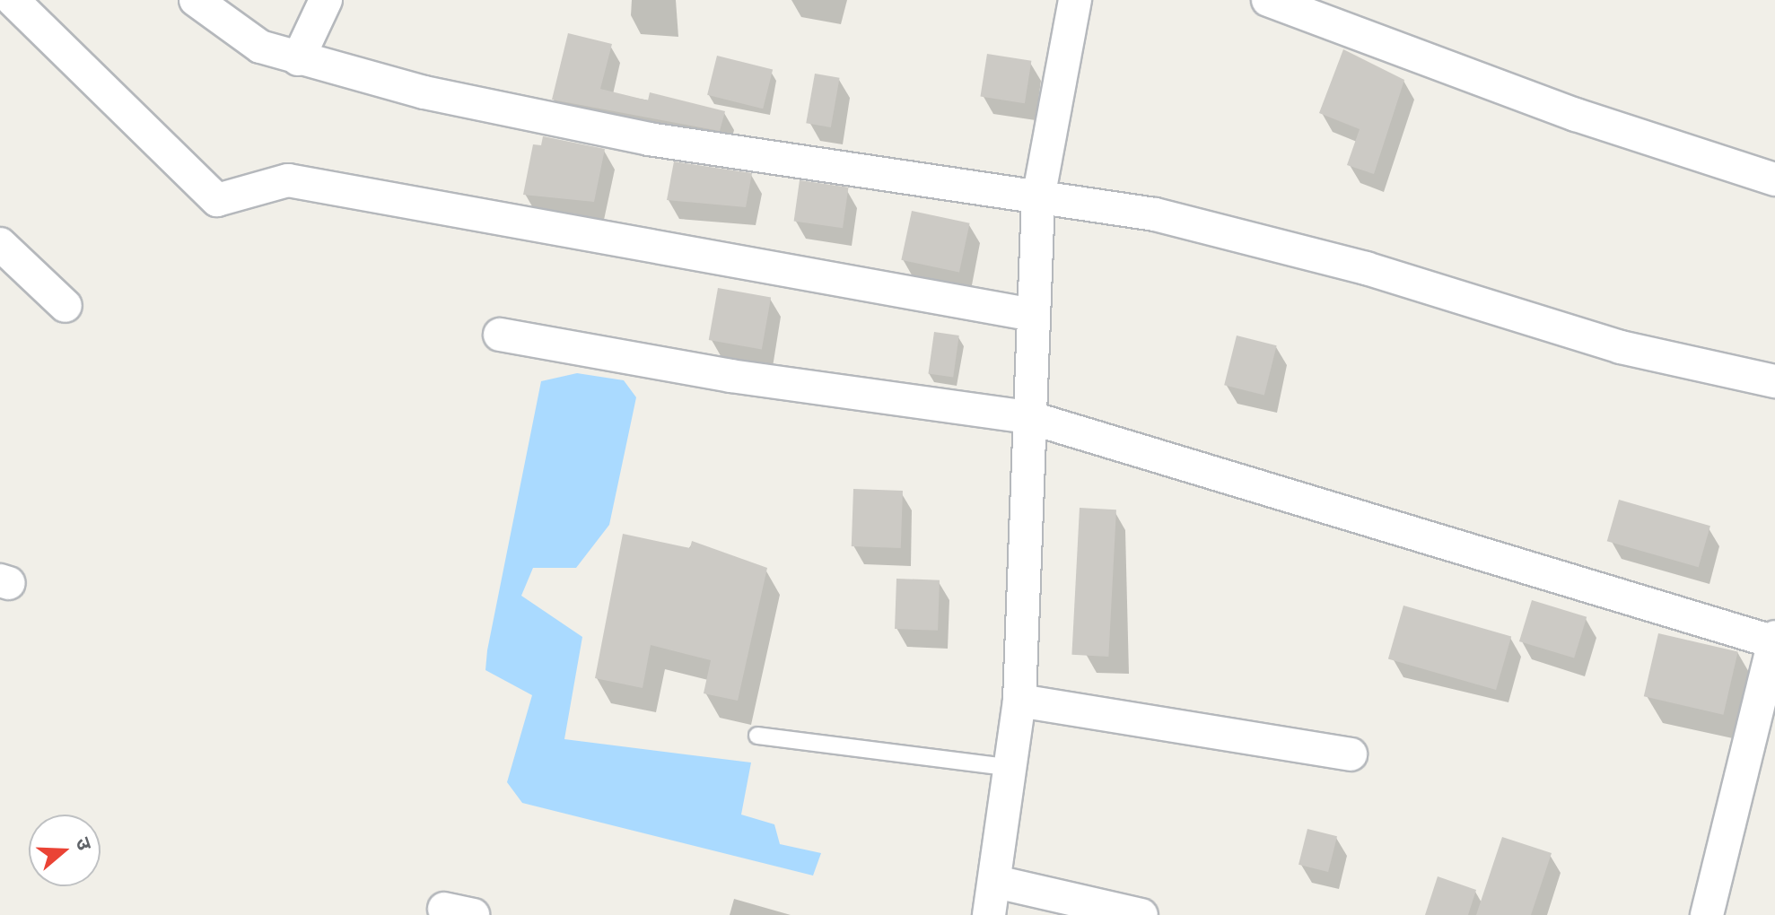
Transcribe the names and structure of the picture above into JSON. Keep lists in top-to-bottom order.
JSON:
{
  "north": "right"
}
